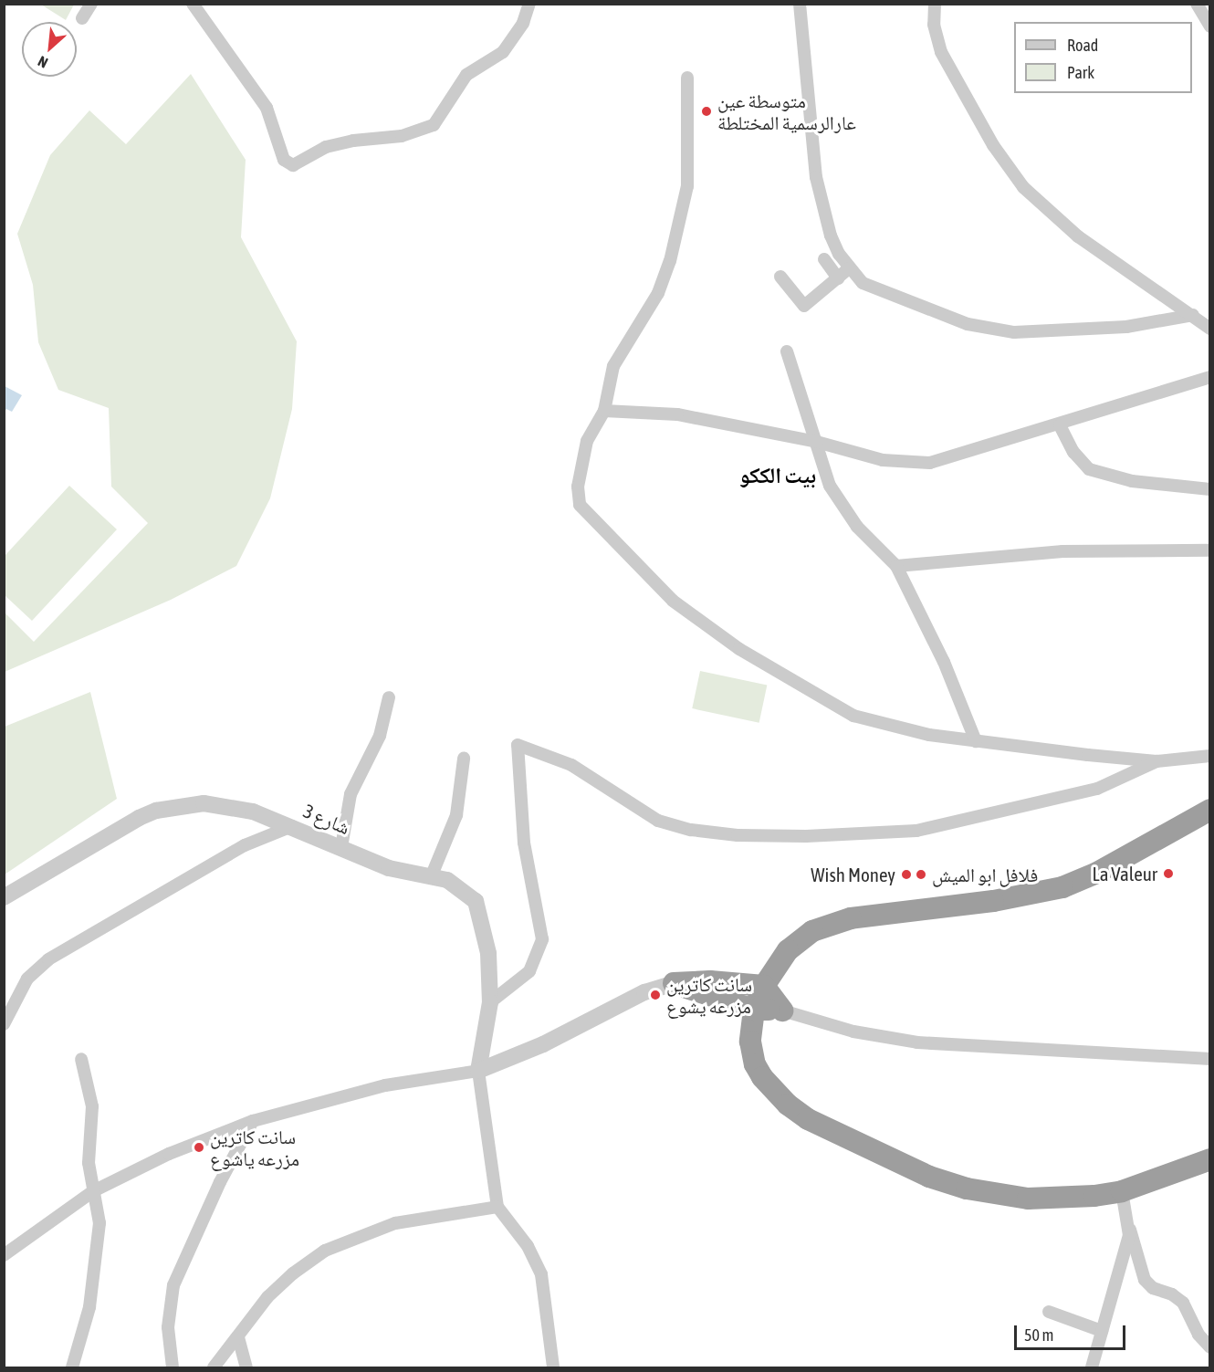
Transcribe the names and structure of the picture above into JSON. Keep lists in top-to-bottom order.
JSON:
{
  "streets": {
    "street": ["شارع 3"]
  },
  "districts": ["بيت الككو"],
  "places": [
    "متوسطة عين عارالرسمية المختلطة",
    "La Valeur",
    "Wish Money",
    "فلافل ابو الميش",
    "سانت كاترين مزرعه يشوع",
    "سانت كاترين مزرعه ياشوع"
  ],
  "legend": ["Road", "Park"],
  "scale_bar": "50 m",
  "north": "bottom left"
}
